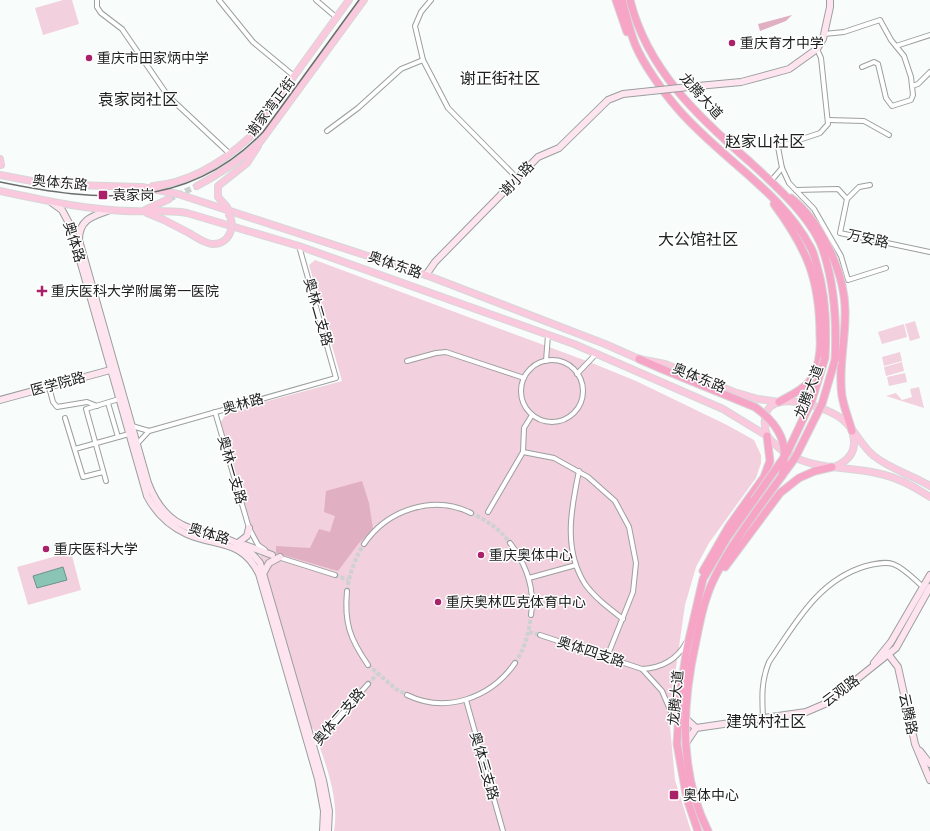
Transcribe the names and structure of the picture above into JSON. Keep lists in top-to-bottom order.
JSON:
{
  "streets": {
    "highway": ["龙腾大道"],
    "main road": [
      "谢家湾正街",
      "谢小路",
      "奥体东路",
      "奥体路",
      "医学院路",
      "云观路",
      "云腾路"
    ],
    "street": [
      "万安路",
      "奥林二支路",
      "奥林路",
      "奥林一支路",
      "奥体四支路",
      "奥体二支路",
      "奥体三支路"
    ]
  },
  "crossings": [
    ["谢家湾正街", "奥体东路"],
    ["谢小路", "奥体东路"],
    ["奥体东路", "奥体路"],
    ["奥体东路", "奥林二支路"],
    ["奥体路", "医学院路"],
    ["奥体路", "奥体二支路"],
    ["奥林二支路", "奥林路"],
    ["奥林路", "奥林一支路"],
    ["云观路", "云腾路"]
  ],
  "districts": [
    "谢正街社区",
    "袁家岗社区",
    "赵家山社区",
    "大公馆社区",
    "建筑村社区"
  ],
  "places": {
    "other": [
      "重庆育才中学",
      "重庆市田家炳中学",
      "重庆医科大学",
      "重庆奥体中心",
      "重庆奥林匹克体育中心"
    ],
    "transit": ["袁家岗", "奥体中心"],
    "health": ["重庆医科大学附属第一医院"]
  }
}
